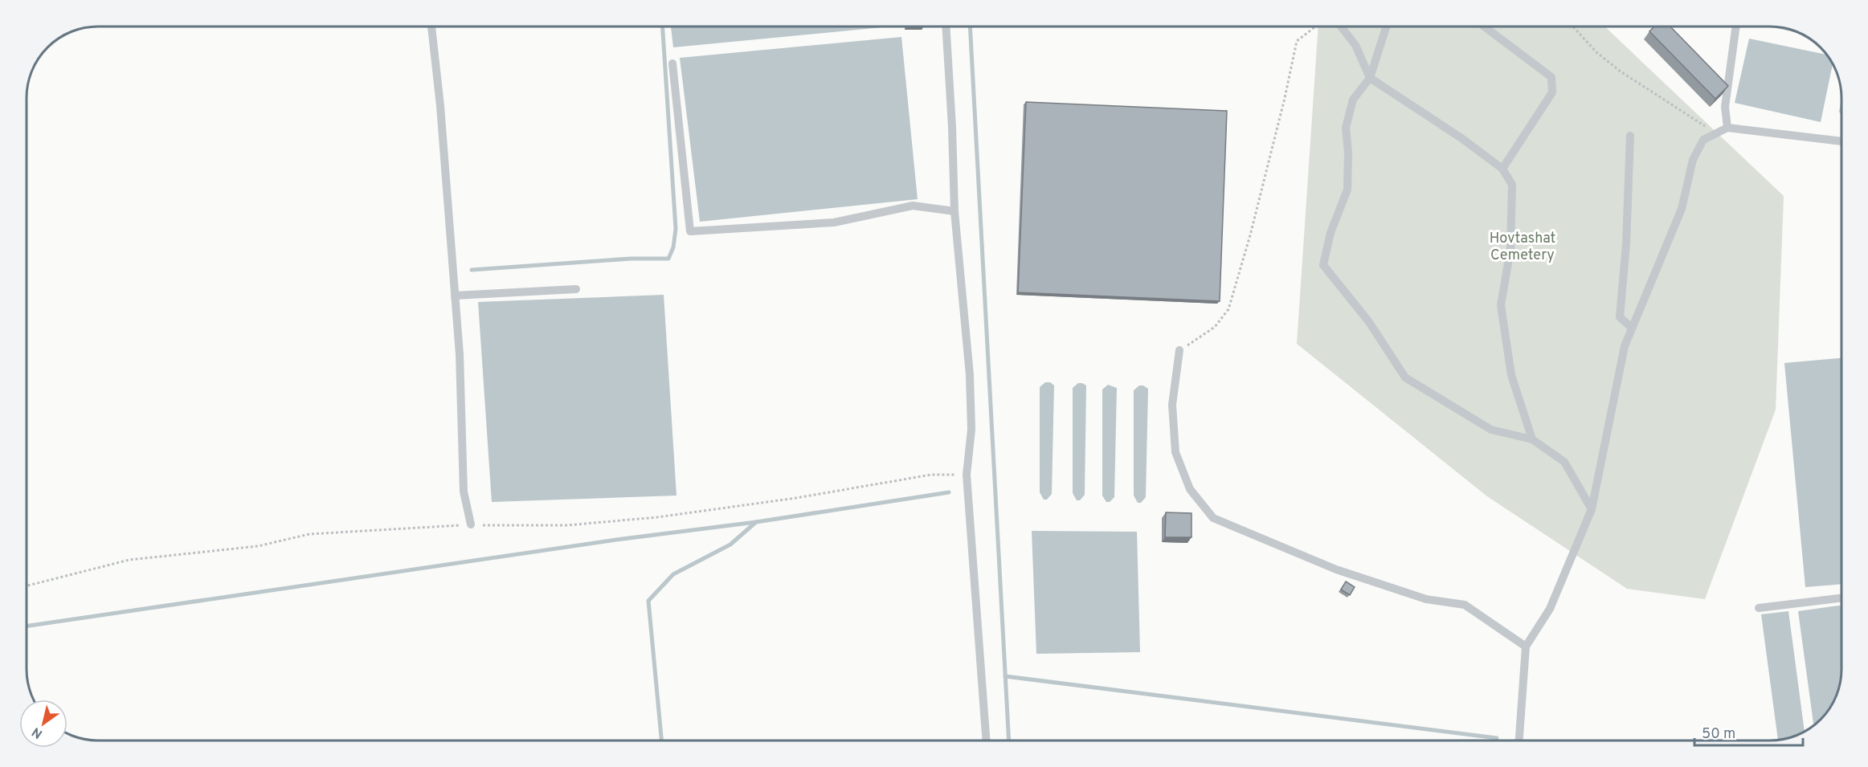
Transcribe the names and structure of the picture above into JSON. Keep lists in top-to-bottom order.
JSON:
{
  "parks": ["Hovtashat Cemetery"],
  "scale_bar": "50 m",
  "north": "bottom left"
}
